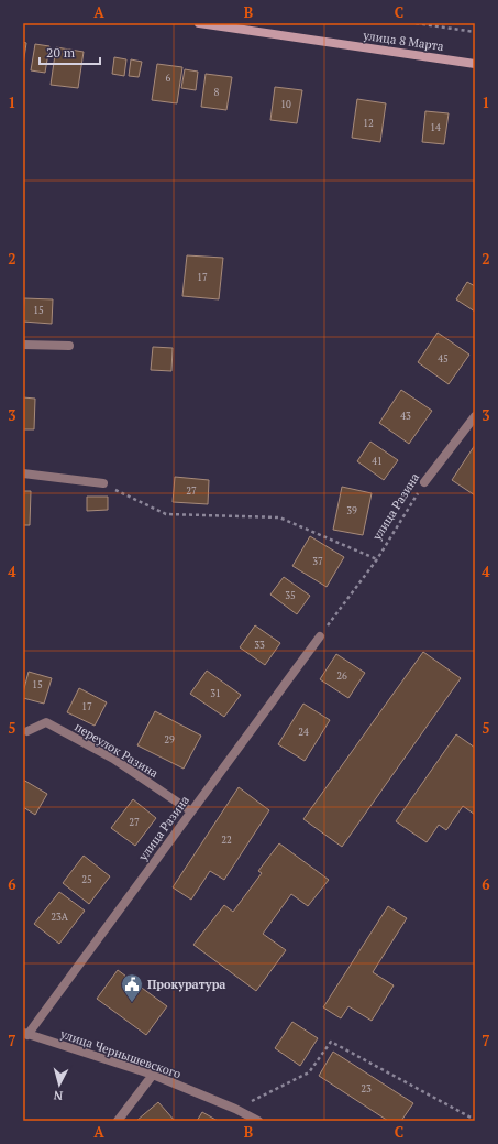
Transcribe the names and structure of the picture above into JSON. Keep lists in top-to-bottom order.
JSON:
{
  "streets": {
    "main road": ["улица 8 Марта"],
    "street": ["улица Разина", "переулок Разина", "улица Чернышевского"]
  },
  "crossings": [
    ["улица Разина", "переулок Разина"],
    ["улица Разина", "улица Чернышевского"]
  ],
  "places": {
    "public building": ["Прокуратура"]
  },
  "house_numbers": [
    "6",
    "8",
    "10",
    "12",
    "14",
    "17",
    "15",
    "45",
    "43",
    "41",
    "27",
    "39",
    "37",
    "35",
    "33",
    "26",
    "15",
    "31",
    "17",
    "24",
    "29",
    "27",
    "22",
    "25",
    "23А",
    "23"
  ],
  "scale_bar": "20 m",
  "north": "bottom",
  "grid": {
    "columns": ["A", "B", "C"],
    "rows": [
      "1",
      "2",
      "3",
      "4",
      "5",
      "6",
      "7"
    ]
  }
}
